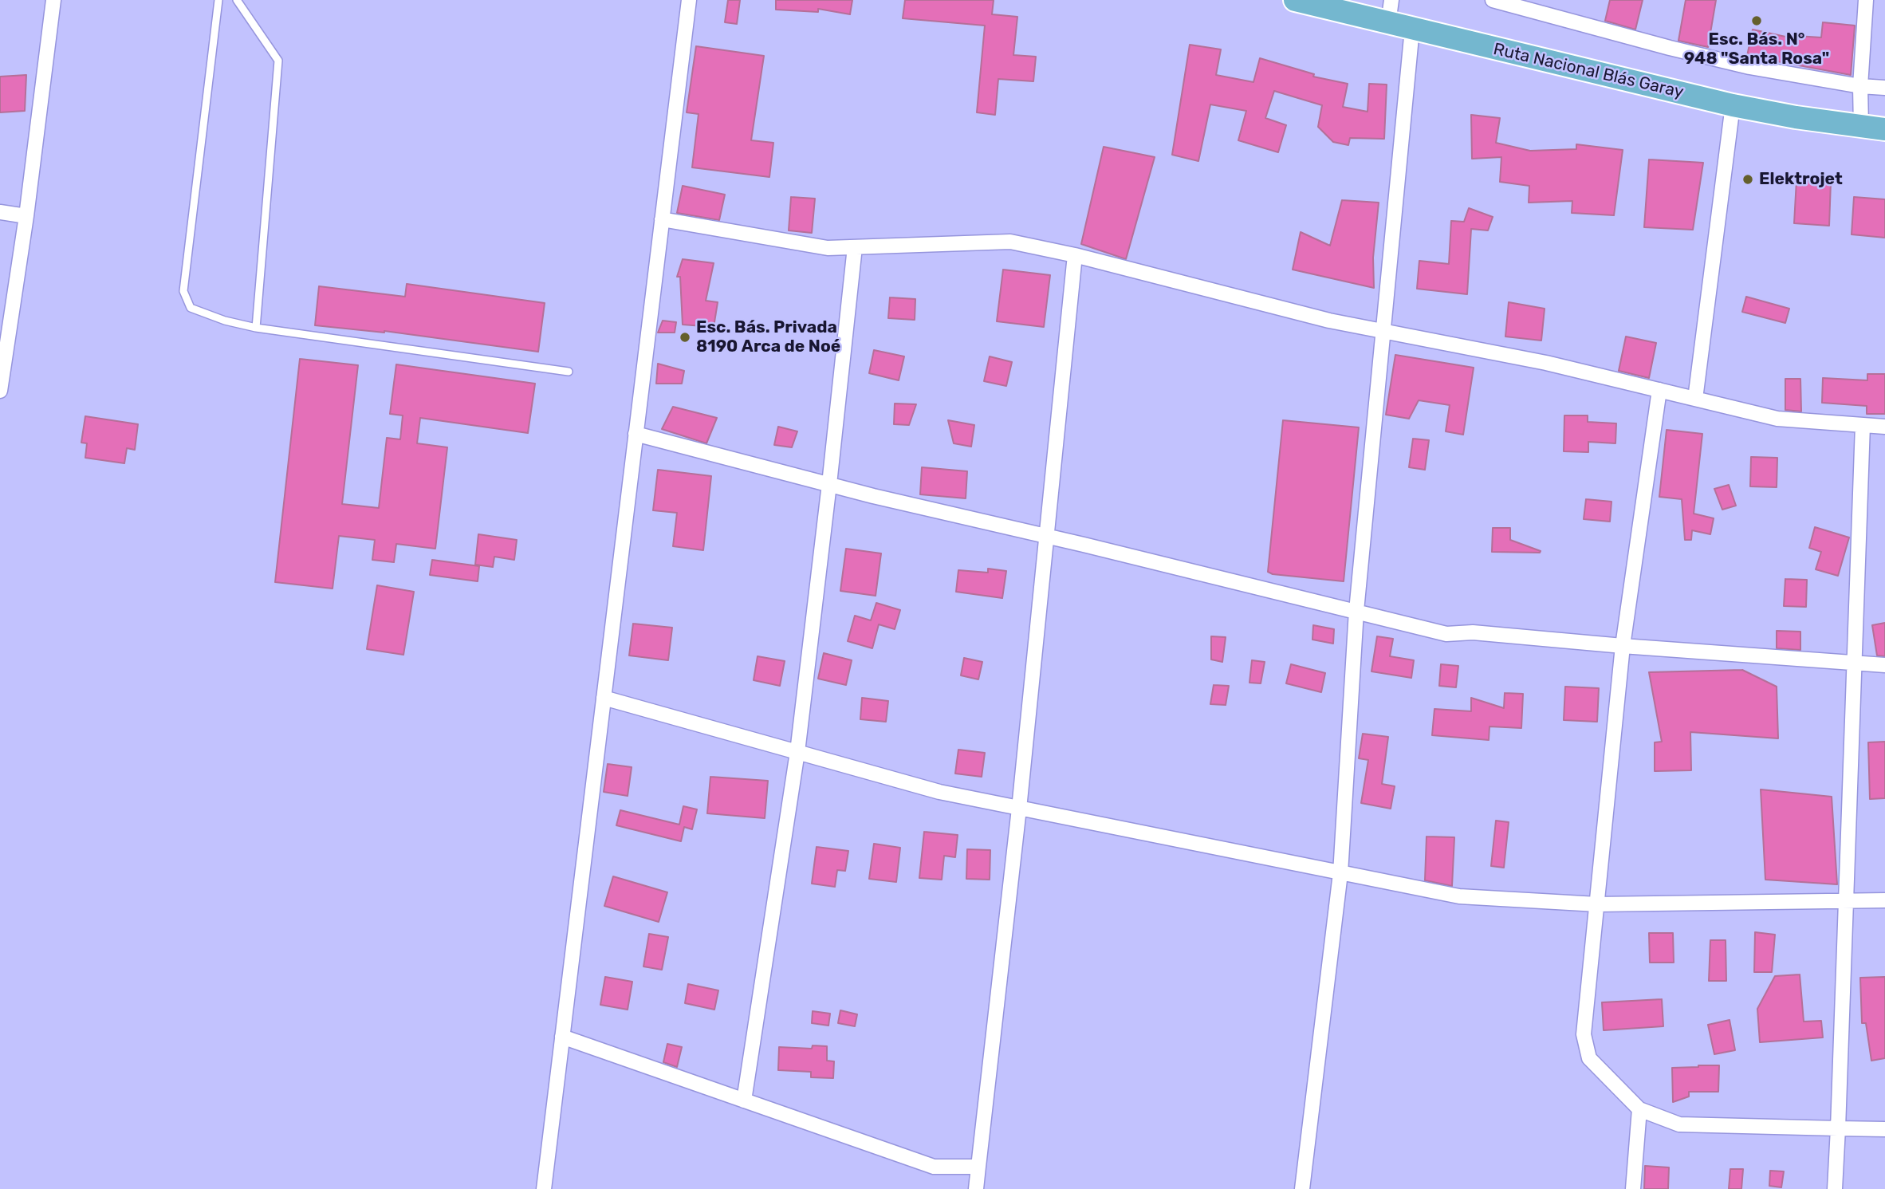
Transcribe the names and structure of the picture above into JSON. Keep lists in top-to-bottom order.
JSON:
{
  "streets": {
    "highway": ["Ruta Nacional Blás Garay"]
  },
  "places": ["Esc. Bás. N° 948 \"Santa Rosa\"", "Elektrojet", "Esc. Bás. Privada 8190 Arca de Noé"]
}
